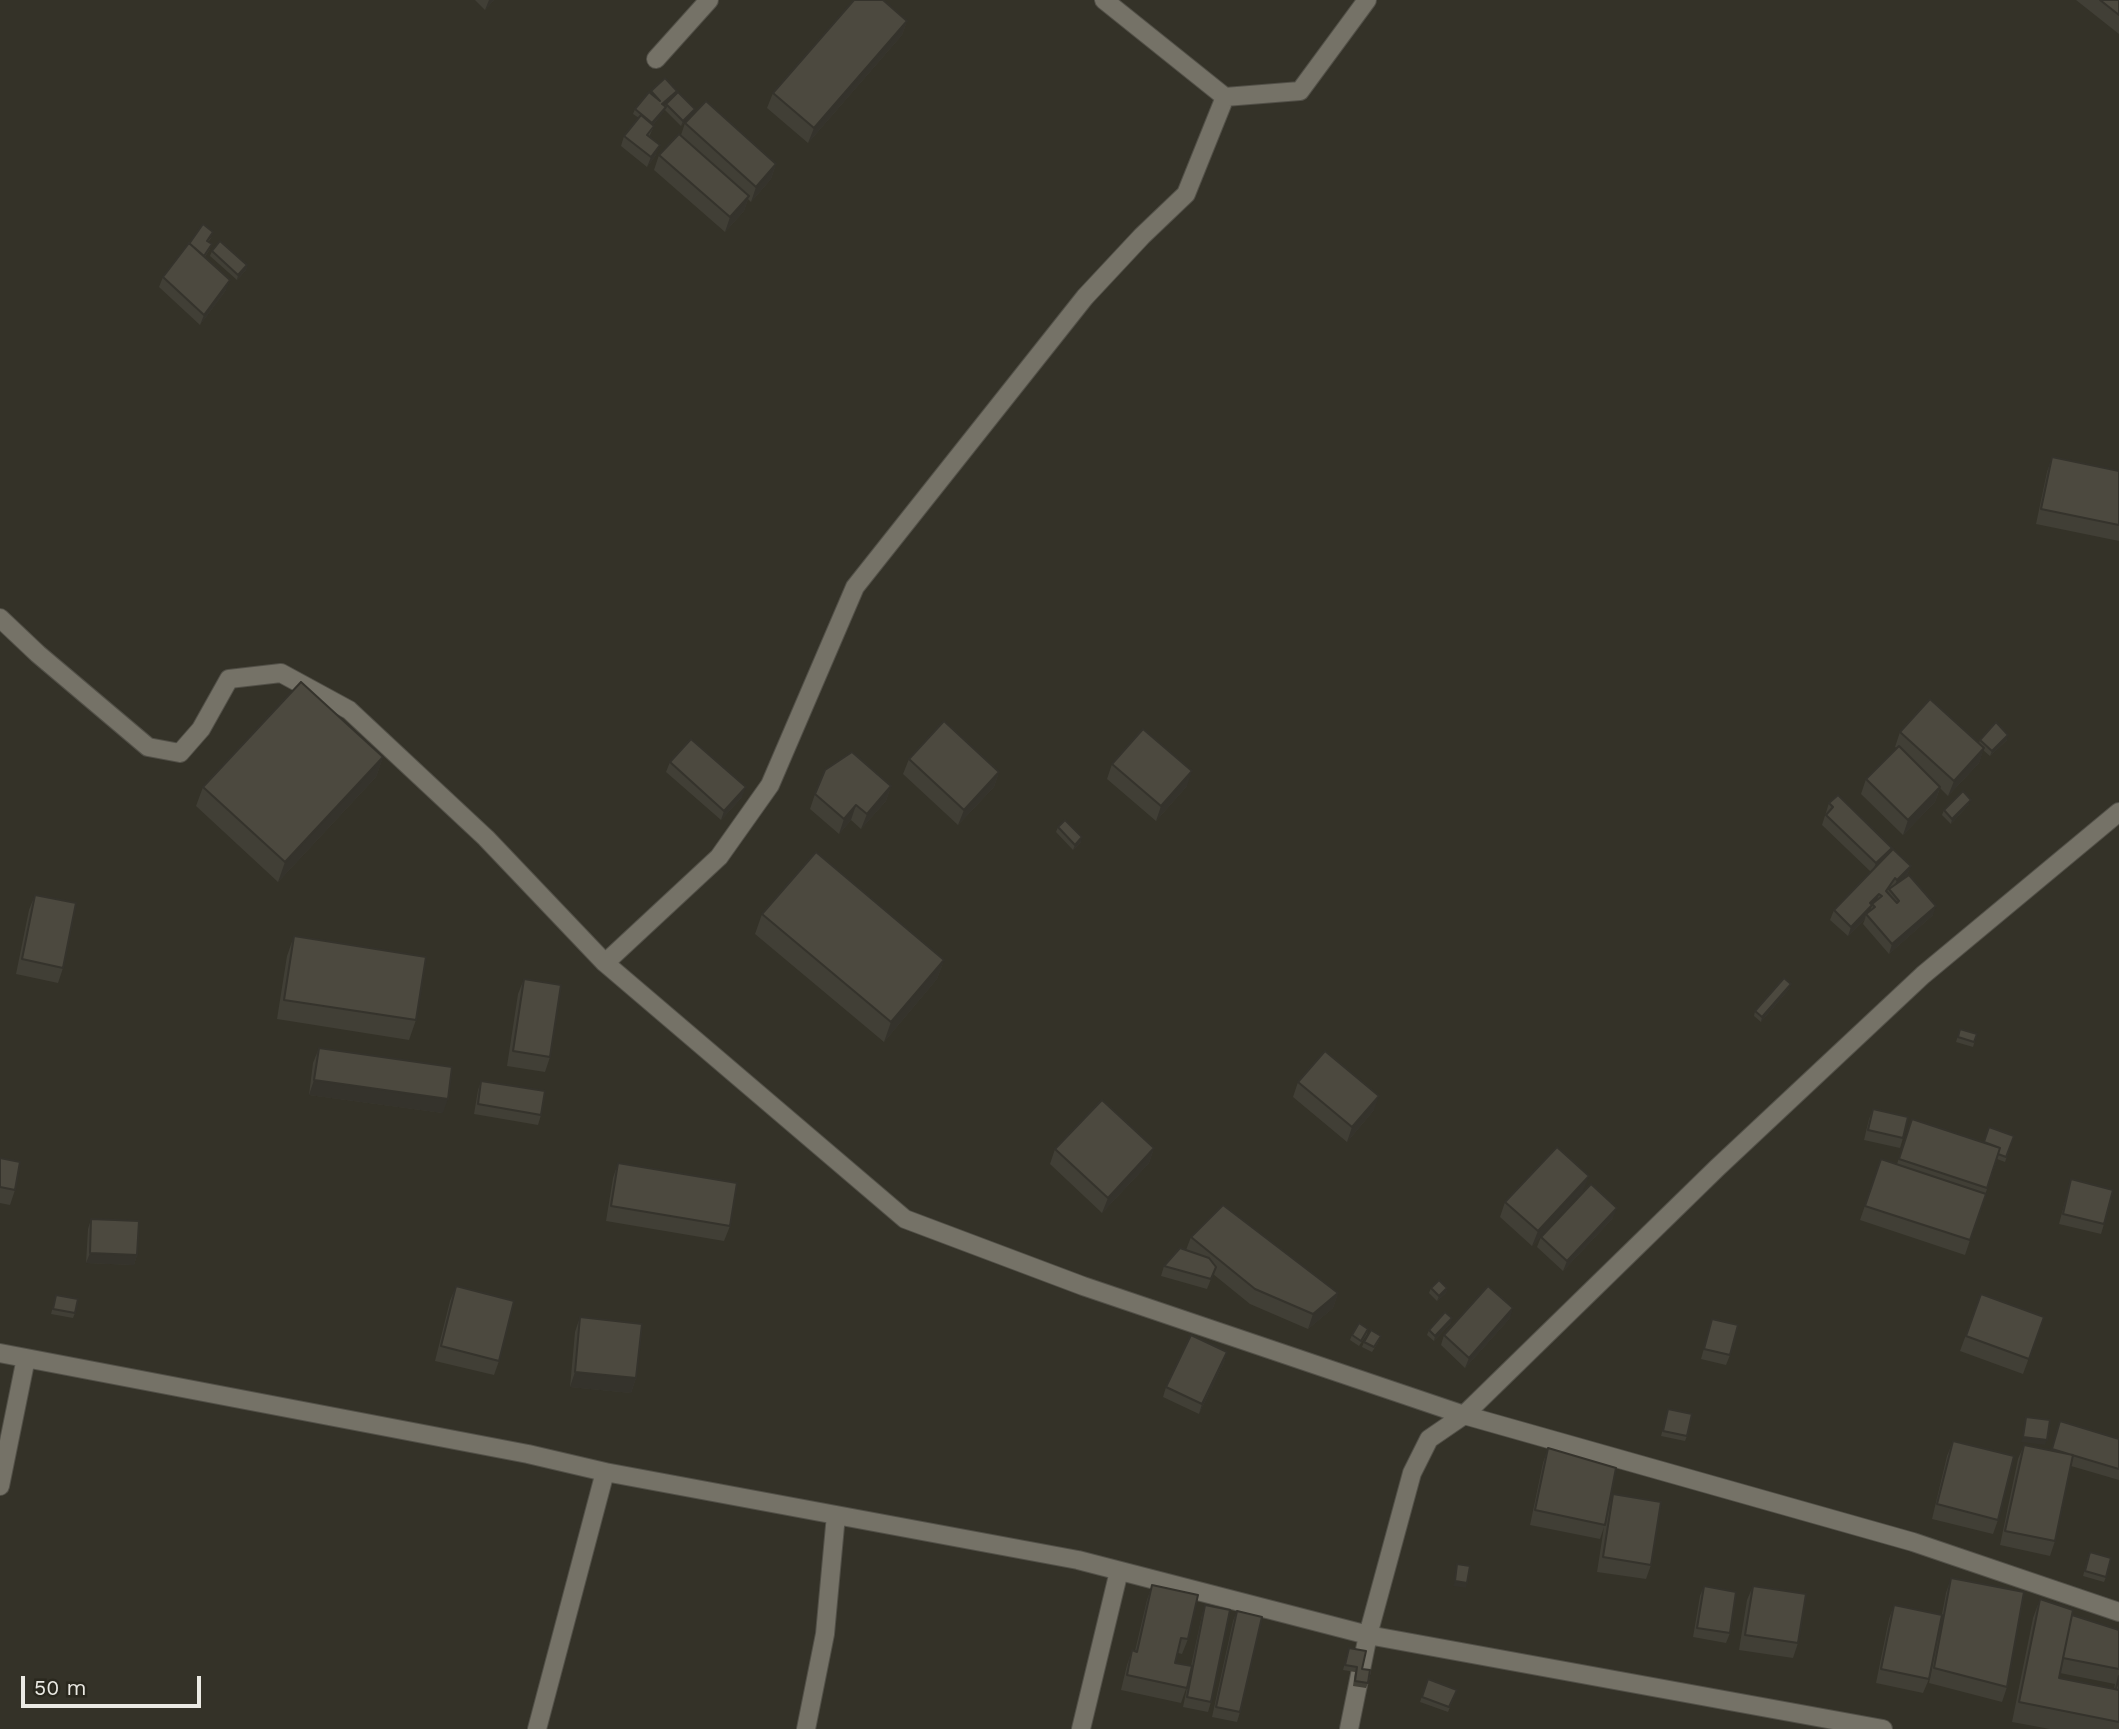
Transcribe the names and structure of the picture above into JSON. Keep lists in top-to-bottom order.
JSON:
{
  "scale_bar": "50 m"
}
